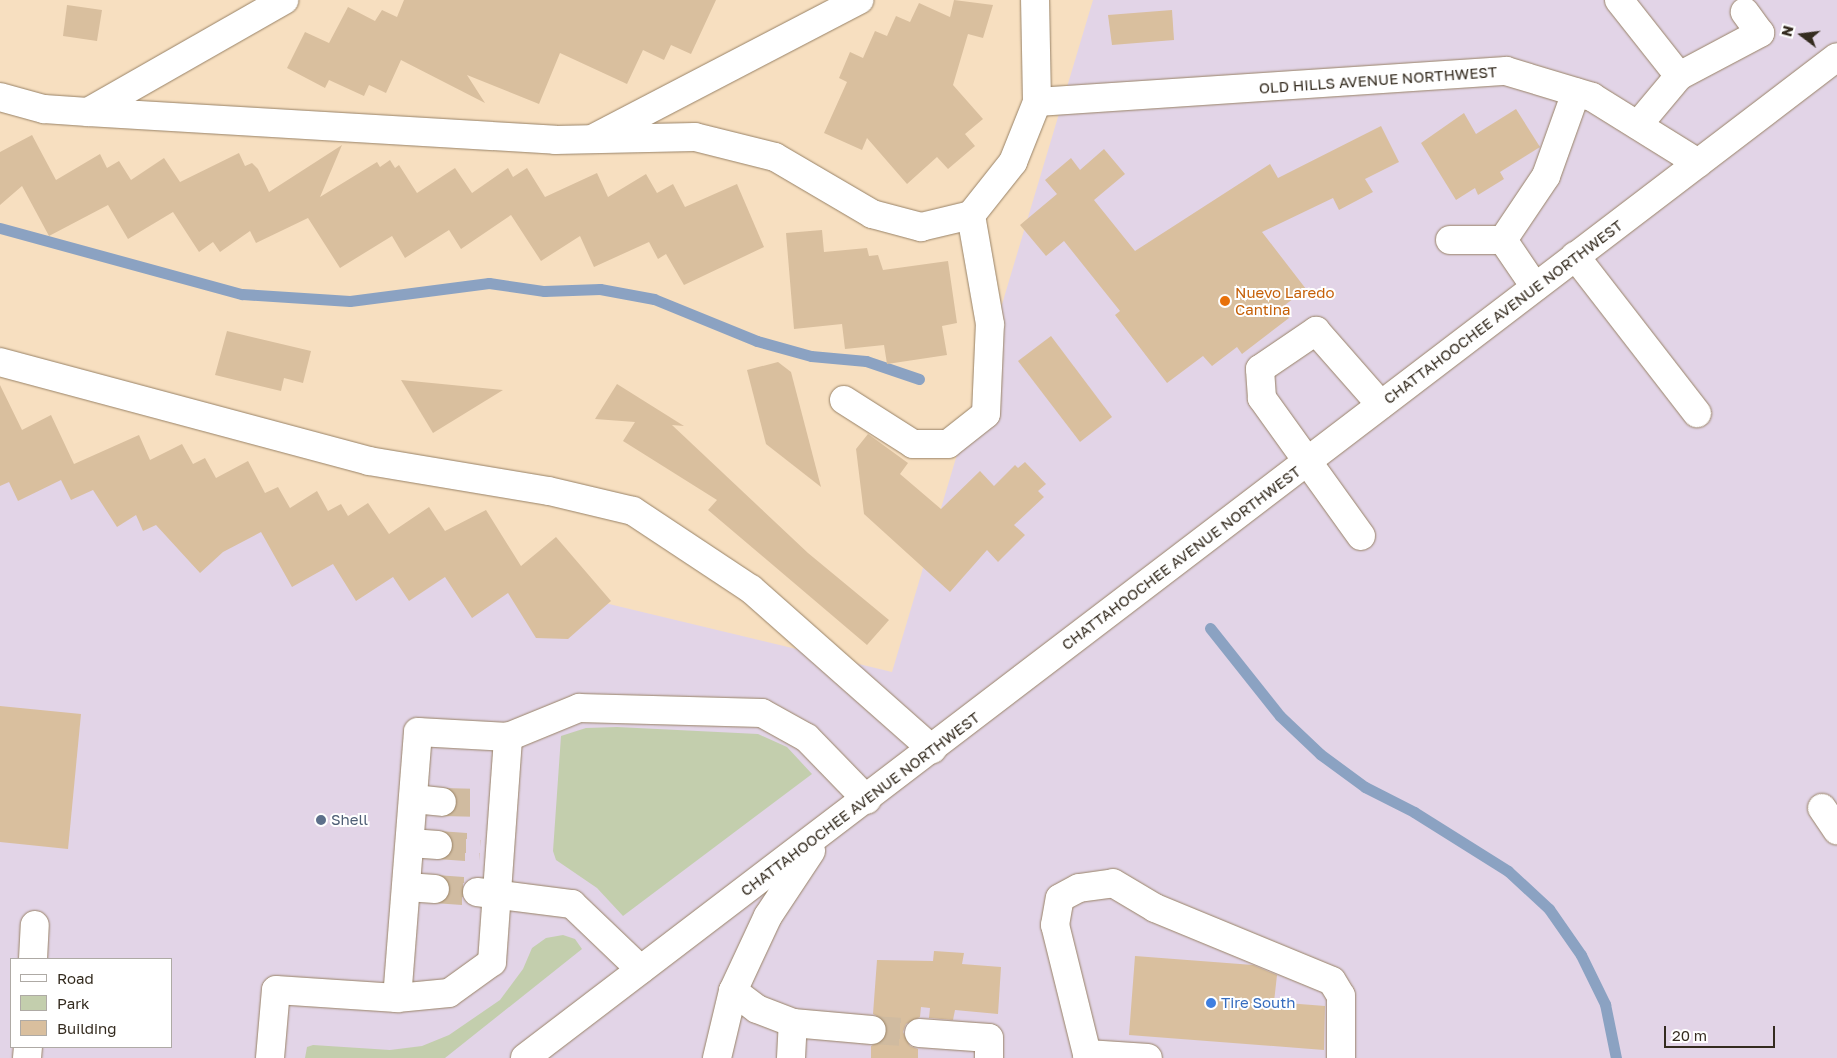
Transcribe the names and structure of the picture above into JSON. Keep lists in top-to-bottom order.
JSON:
{
  "streets": {
    "street": ["OLD HILLS AVENUE NORTHWEST", "CHATTAHOOCHEE AVENUE NORTHWEST"]
  },
  "crossings": [
    ["OLD HILLS AVENUE NORTHWEST", "CHATTAHOOCHEE AVENUE NORTHWEST"]
  ],
  "places": ["Nuevo Laredo Cantina", "Shell", "Tire South"],
  "legend": ["Road", "Park", "Building"],
  "scale_bar": "20 m",
  "north": "left"
}
